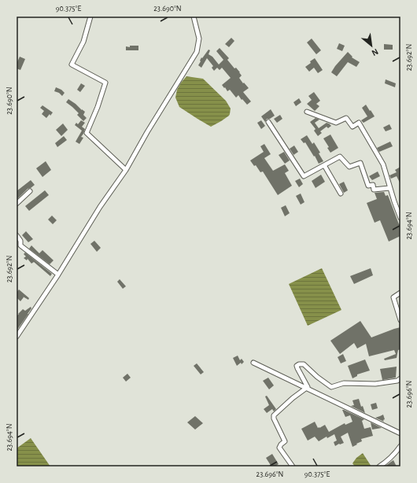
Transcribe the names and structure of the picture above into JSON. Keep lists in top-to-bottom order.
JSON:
{
  "north": "bottom right",
  "coordinates": [
    "90.375°E",
    "23.690°N",
    "23.692°N",
    "23.694°N",
    "23.696°N"
  ]
}
